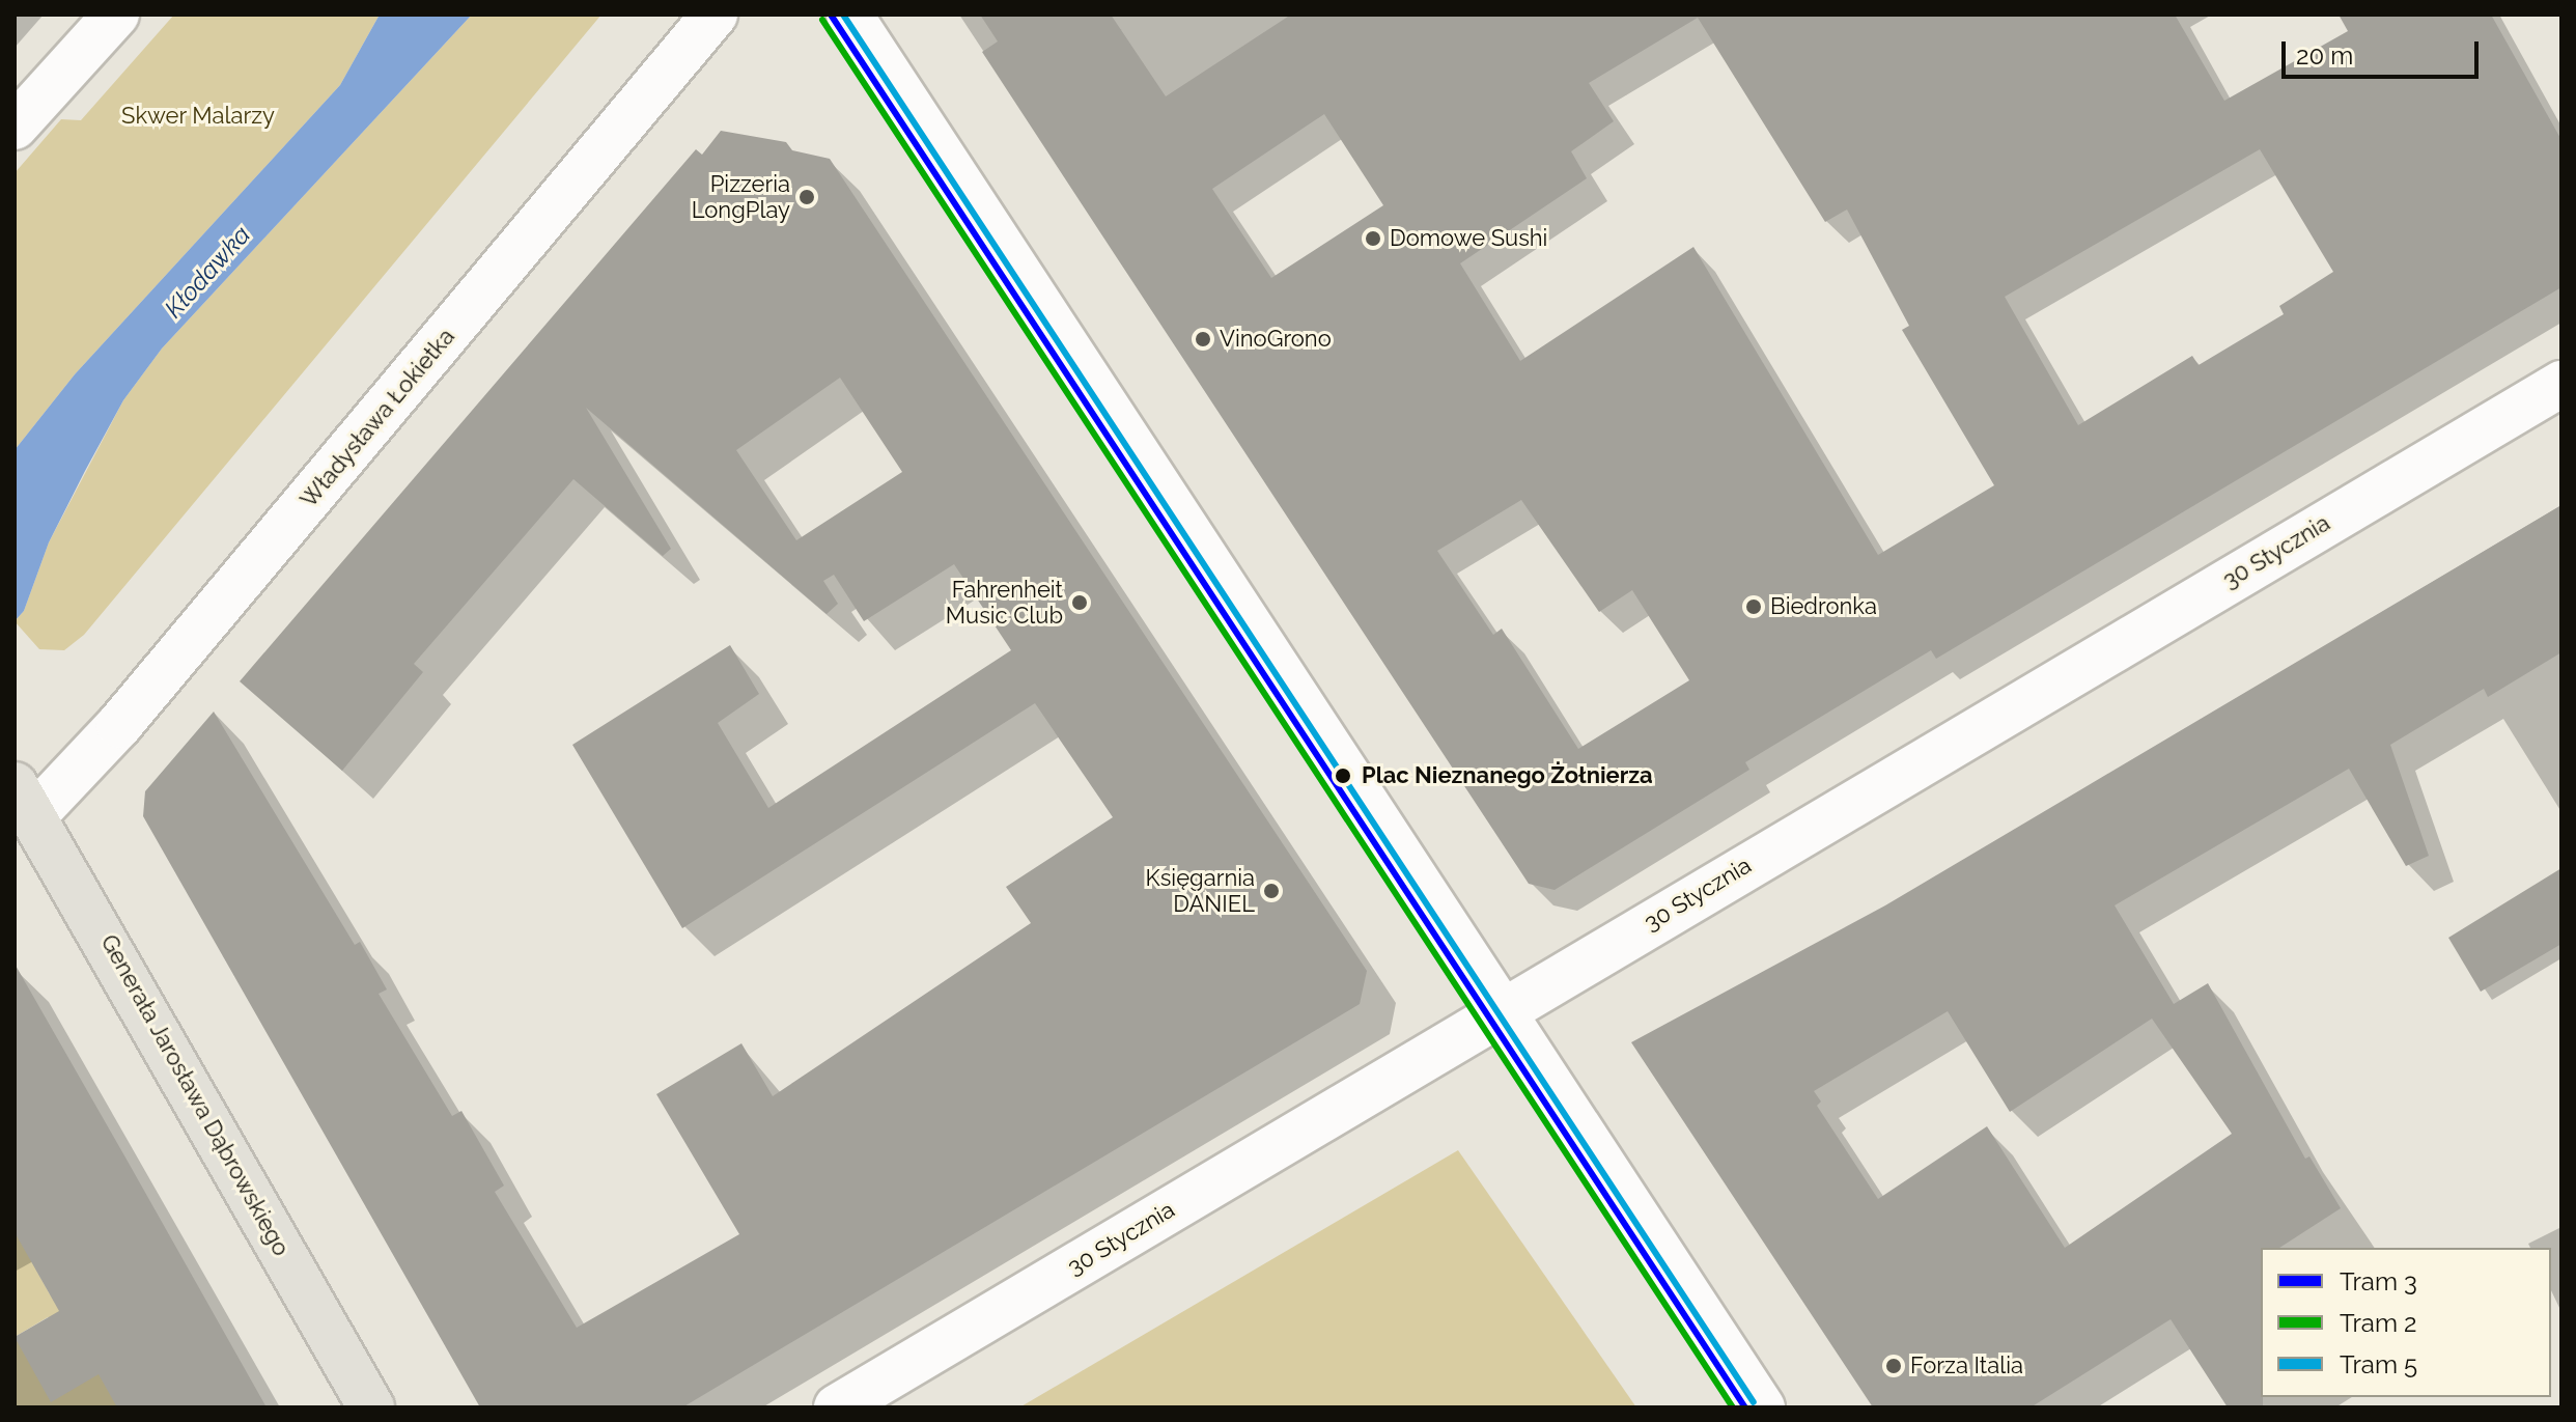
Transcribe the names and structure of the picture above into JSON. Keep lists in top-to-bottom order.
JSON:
{
  "streets": {
    "main road": ["Generała Jarosława Dąbrowskiego"],
    "street": ["Władysława Łokietka", "30 Stycznia"]
  },
  "crossings": [
    ["Władysława Łokietka", "Generała Jarosława Dąbrowskiego"]
  ],
  "water": ["Kłodawka"],
  "parks": ["Skwer Malarzy"],
  "places": [
    "Pizzeria LongPlay",
    "Domowe Sushi",
    "VinoGrono",
    "Fahrenheit Music Club",
    "Biedronka",
    "Plac Nieznanego Żołnierza",
    "Księgarnia DANIEL",
    "Forza Italia"
  ],
  "lines": ["tram line 3", "tram line 5", "tram line 2"],
  "legend": ["Tram 3", "Tram 2", "Tram 5"],
  "scale_bar": "20 m"
}
